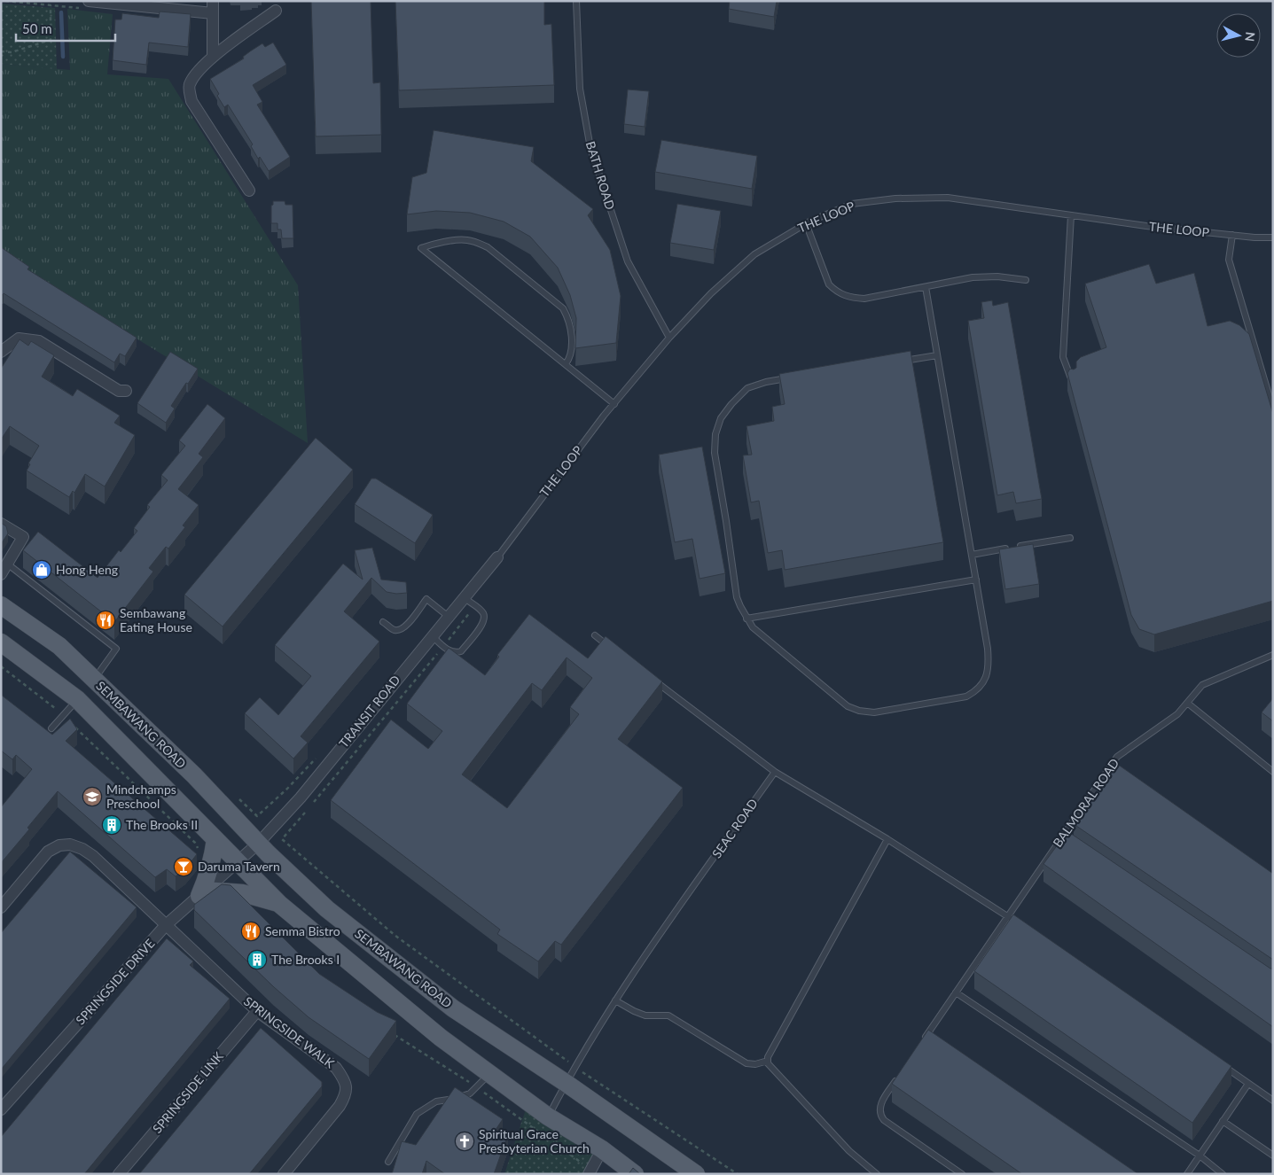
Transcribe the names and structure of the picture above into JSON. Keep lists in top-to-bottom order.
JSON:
{
  "streets": {
    "main road": ["SEMBAWANG ROAD"],
    "street": [
      "TRANSIT ROAD",
      "SPRINGSIDE DRIVE",
      "SPRINGSIDE WALK",
      "SPRINGSIDE LINK"
    ],
    "lane": [
      "BATH ROAD",
      "THE LOOP",
      "BALMORAL ROAD",
      "SEAC ROAD"
    ]
  },
  "crossings": [
    ["BATH ROAD", "THE LOOP"],
    ["THE LOOP", "TRANSIT ROAD"],
    ["TRANSIT ROAD", "SEMBAWANG ROAD"],
    ["TRANSIT ROAD", "SPRINGSIDE DRIVE"],
    ["SEMBAWANG ROAD", "SEAC ROAD"],
    ["SEMBAWANG ROAD", "SPRINGSIDE DRIVE"],
    ["SPRINGSIDE DRIVE", "SPRINGSIDE WALK"],
    ["SPRINGSIDE WALK", "SPRINGSIDE LINK"]
  ],
  "places": {
    "shop": ["Hong Heng"],
    "restaurant": ["Sembawang Eating House", "Semma Bistro"],
    "school or university": ["Mindchamps Preschool"],
    "building": ["The Brooks II", "The Brooks I"],
    "bar": ["Daruma Tavern"],
    "church": ["Spiritual Grace Presbyterian Church"]
  },
  "scale_bar": "50 m",
  "north": "right"
}
